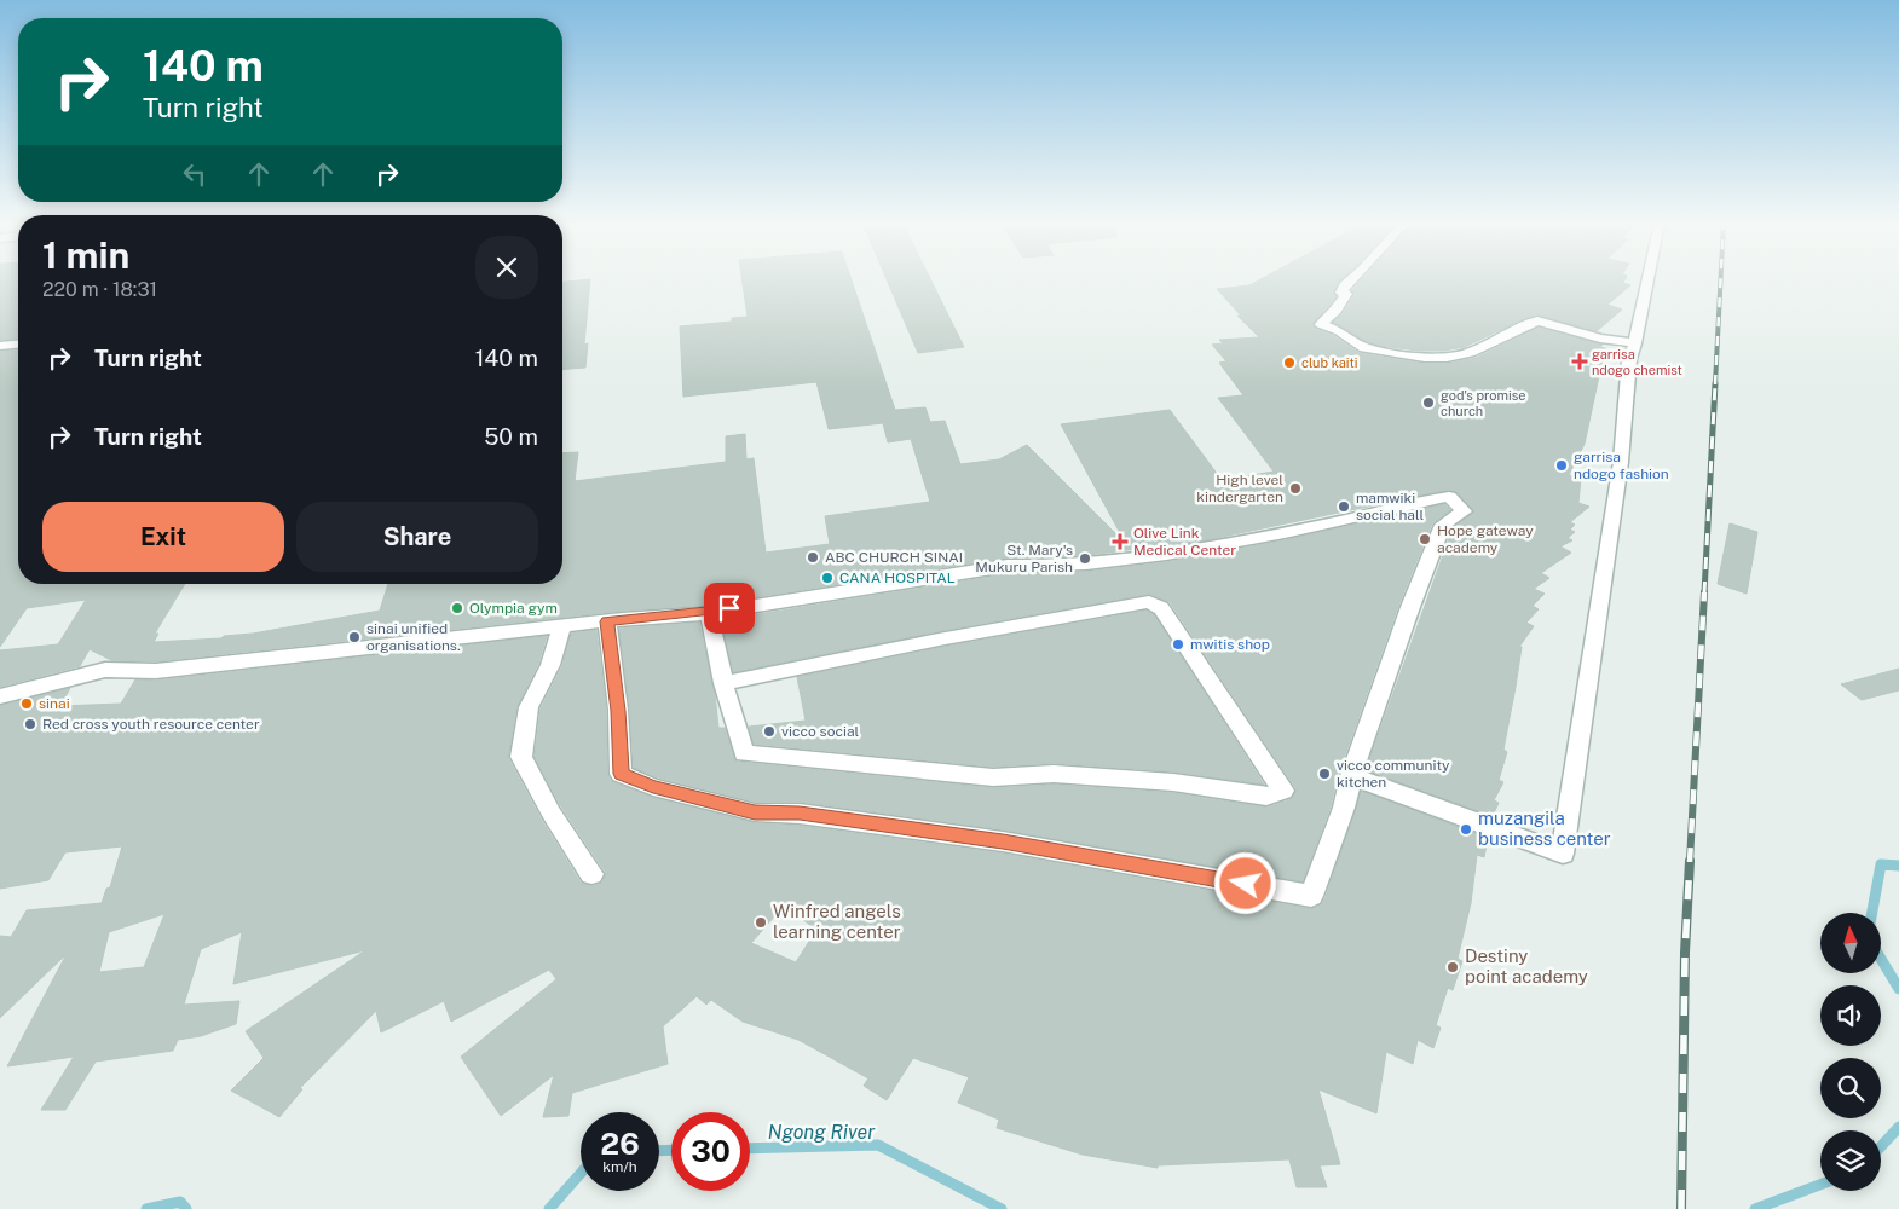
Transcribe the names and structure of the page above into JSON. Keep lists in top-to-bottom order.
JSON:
{
  "water": ["Ngong River"],
  "places": {
    "health": ["garrisa ndogo chemist", "Olive Link Medical Center"],
    "other": [
      "club kaiti",
      "god's promise church",
      "garrisa ndogo fashion",
      "High level kindergarten",
      "mamwiki social hall",
      "Hope gateway academy",
      "ABC CHURCH SINAI",
      "St. Mary's Mukuru Parish",
      "CANA HOSPITAL",
      "Olympia gym",
      "sinai unified organisations.",
      "mwitis shop",
      "sinai",
      "Red cross youth resource center",
      "vicco social",
      "vicco community kitchen",
      "muzangila business center",
      "Winfred angels learning center",
      "Destiny point academy"
    ]
  },
  "north": "top",
  "page": {
    "turn": ["140 m", "Turn right"],
    "heading": ["1 min", "220 m · 18:31"],
    "list": [
      {
        "name": "Turn right",
        "value": "140 m"
      },
      {
        "name": "Turn right",
        "value": "50 m"
      }
    ],
    "buttons": ["Exit", "Share"],
    "speed": "26 km/h",
    "limit": "30"
  }
}
